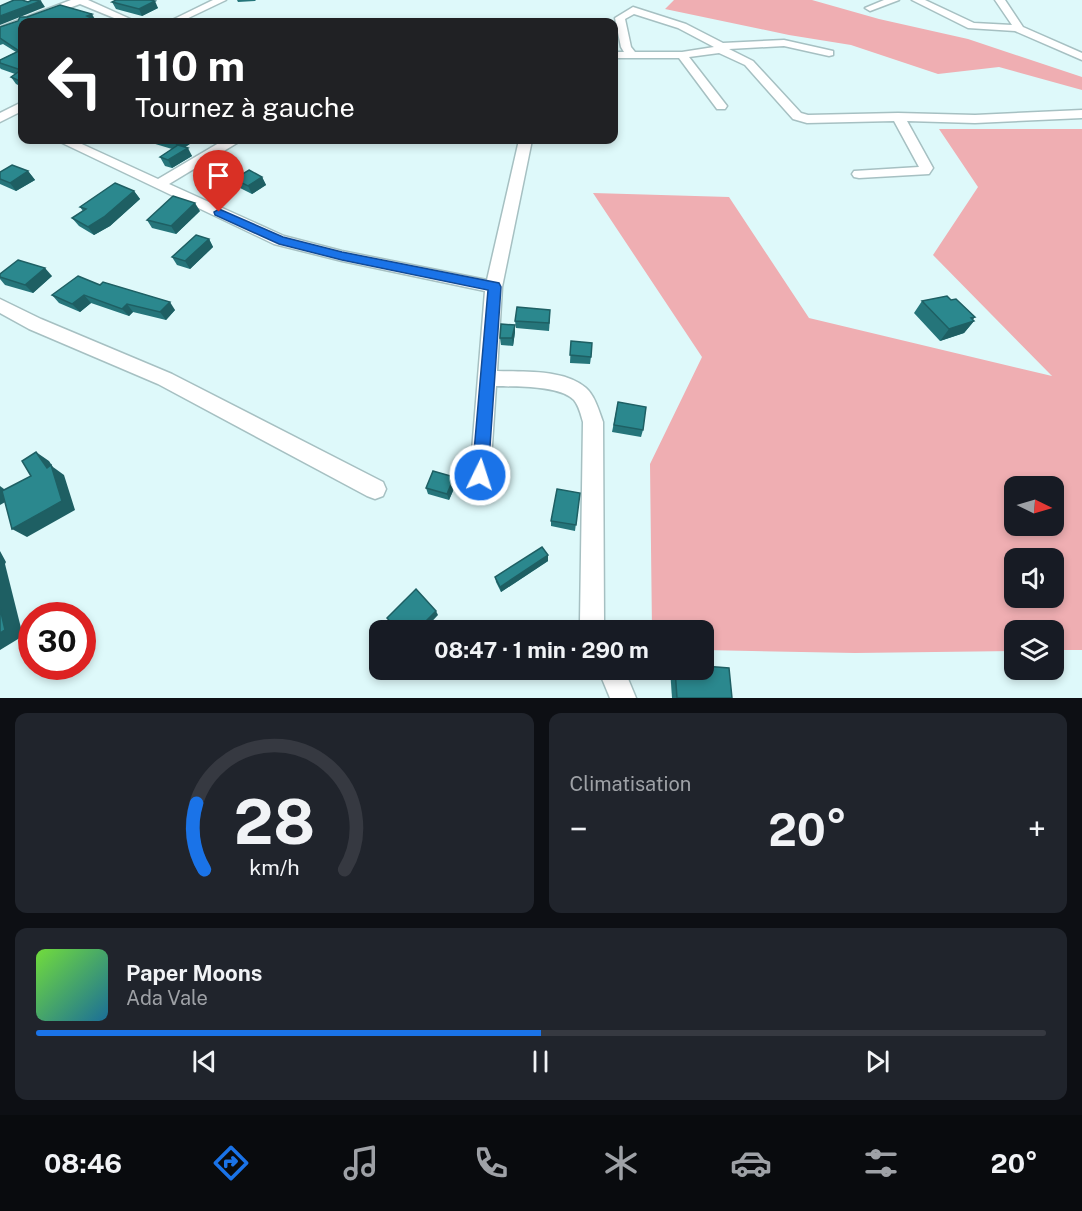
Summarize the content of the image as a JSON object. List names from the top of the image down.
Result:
{
  "north": "right",
  "page": {
    "turn": ["110 m", "Tournez à gauche"],
    "limit": "30",
    "trip": "08:47 · 1 min · 290 m",
    "tile": "Climatisation",
    "heat": ["−", "20°", "+"],
    "song": ["Paper Moons", "Ada Vale"],
    "tabs": ["08:46", "20°"],
    "gauge": ["28", "km/h"]
  }
}
